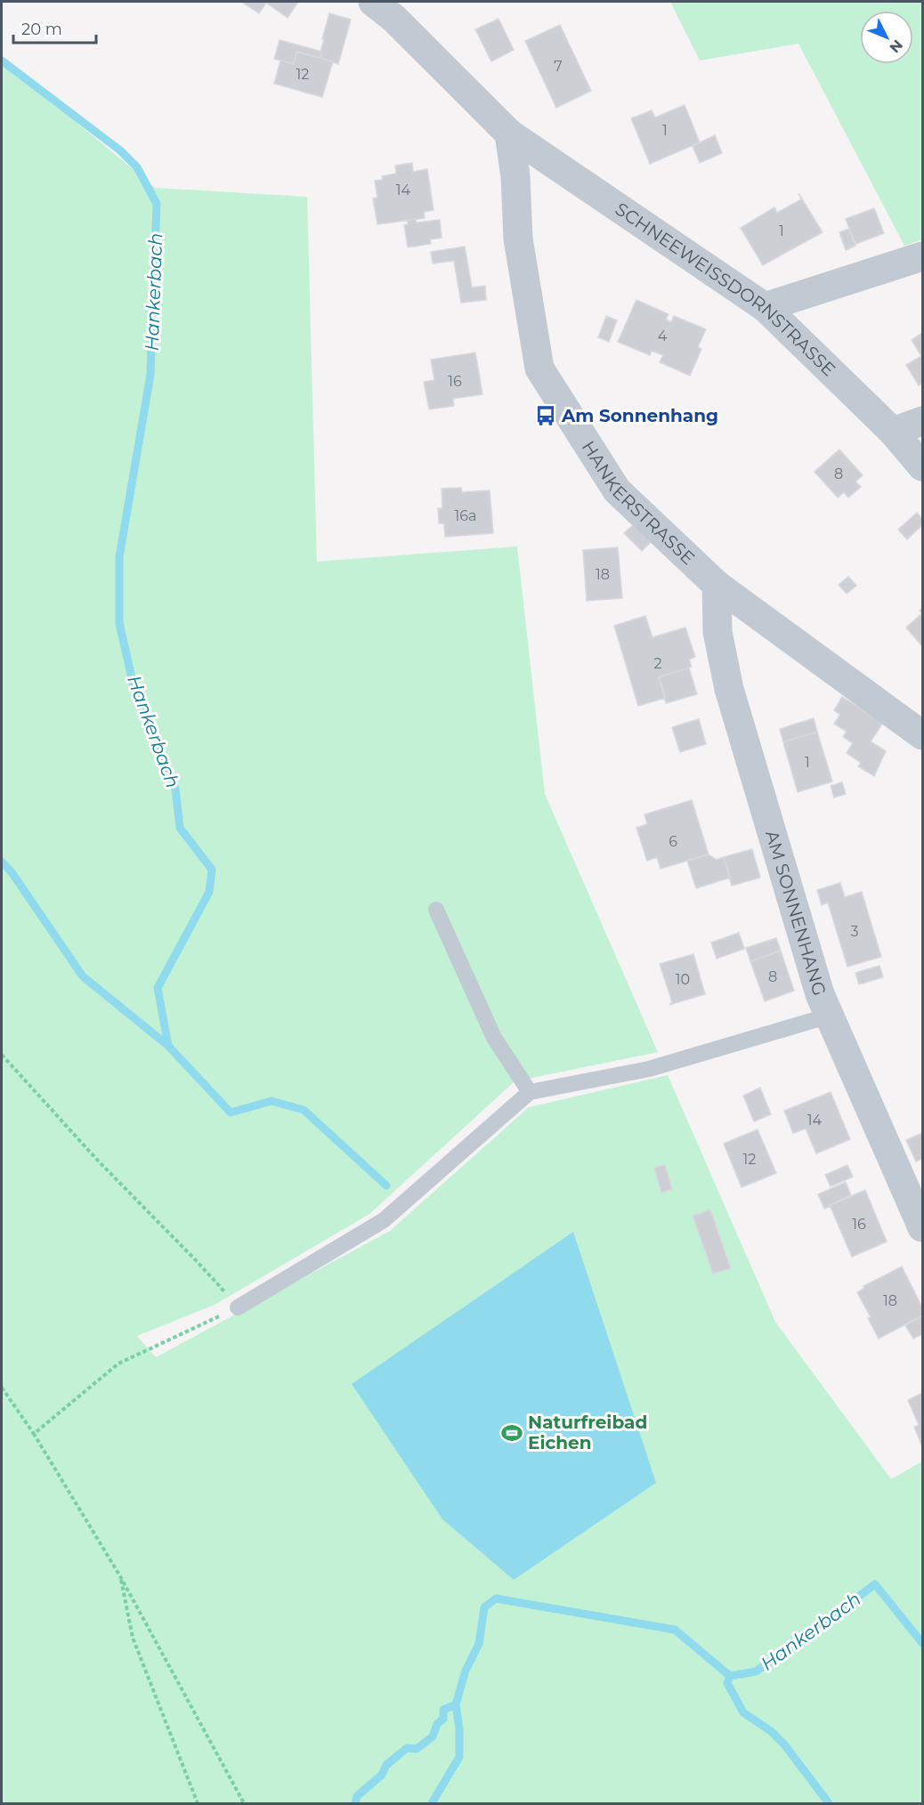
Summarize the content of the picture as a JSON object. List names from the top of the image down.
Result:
{
  "streets": {
    "street": ["SCHNEEWEISSDORNSTRASSE", "HANKERSTRASSE", "AM SONNENHANG"]
  },
  "crossings": [
    ["SCHNEEWEISSDORNSTRASSE", "HANKERSTRASSE"],
    ["HANKERSTRASSE", "AM SONNENHANG"]
  ],
  "water": ["Hankerbach"],
  "places": {
    "bus stop": ["Am Sonnenhang"],
    "sports": ["Naturfreibad Eichen"]
  },
  "house_numbers": [
    "7",
    "12",
    "1",
    "14",
    "1",
    "4",
    "16",
    "8",
    "16a",
    "18",
    "2",
    "1",
    "6",
    "3",
    "8",
    "10",
    "14",
    "12",
    "16",
    "18"
  ],
  "scale_bar": "20 m",
  "north": "bottom right"
}
